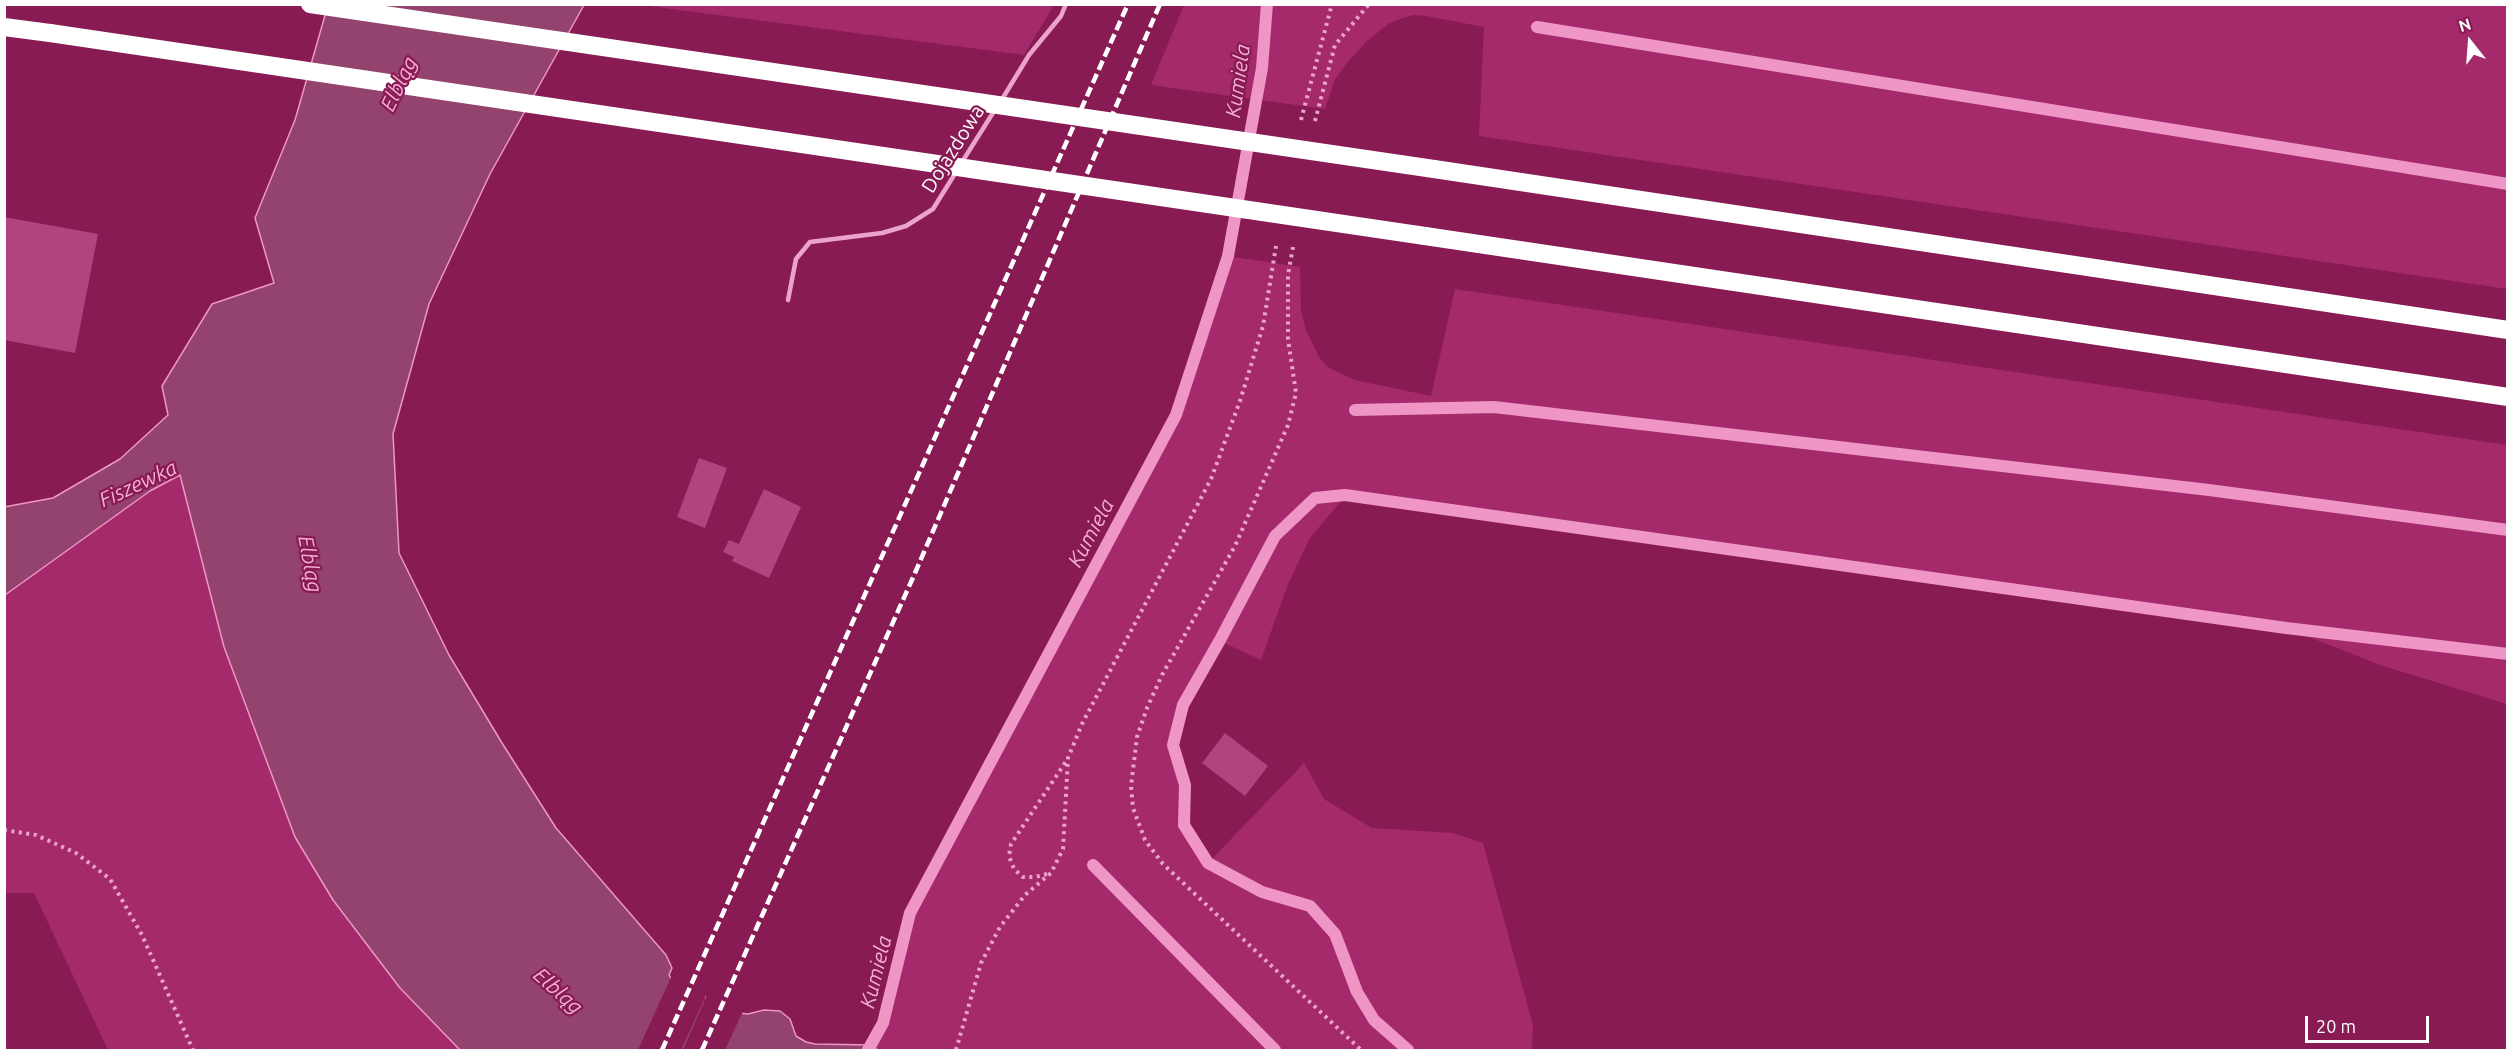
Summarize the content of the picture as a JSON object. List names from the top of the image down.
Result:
{
  "streets": {
    "lane": ["Dojazdowa"]
  },
  "water": ["Kumiela", "Elbląg", "Fiszewka"],
  "scale_bar": "20 m",
  "north": "top"
}
